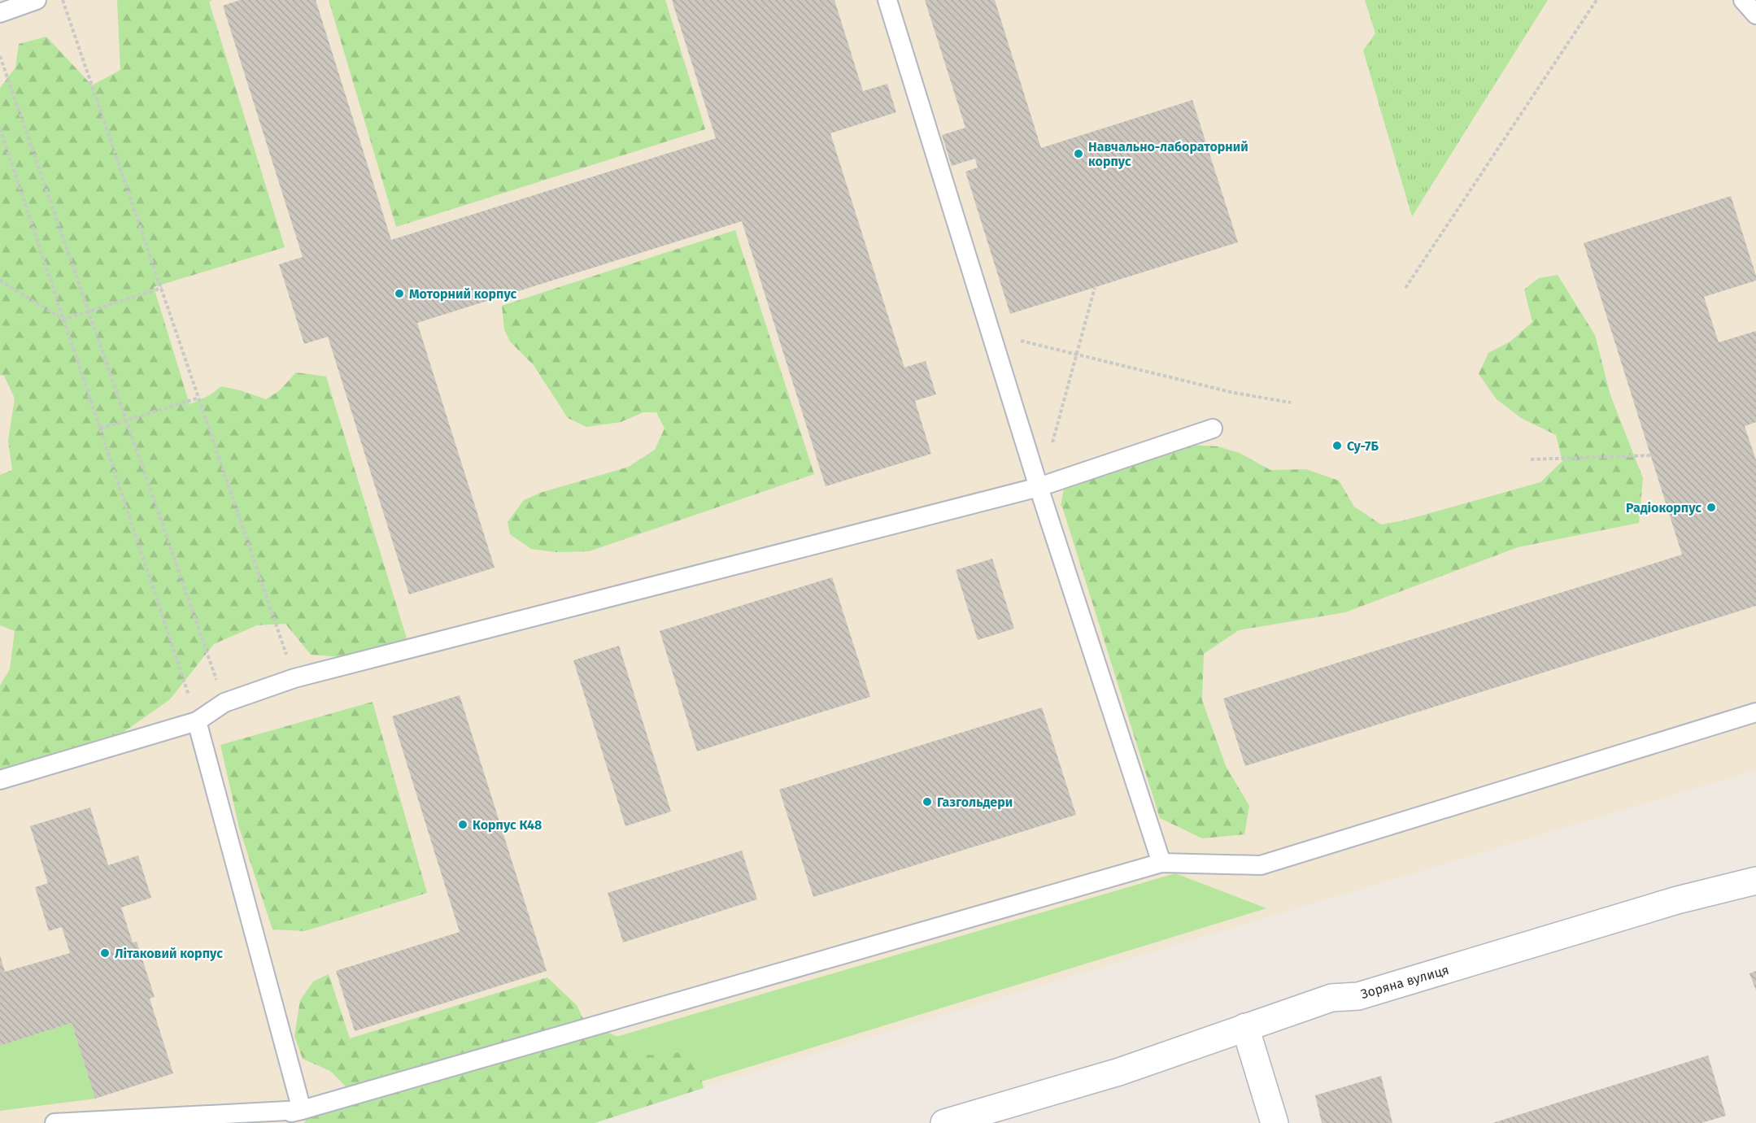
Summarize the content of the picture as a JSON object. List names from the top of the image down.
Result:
{
  "streets": {
    "street": ["Зоряна вулиця"]
  },
  "places": [
    "Навчально-лабораторний корпус",
    "Моторний корпус",
    "Су-7Б",
    "Радіокорпус",
    "Газгольдери",
    "Корпус К48",
    "Літаковий корпус"
  ]
}
